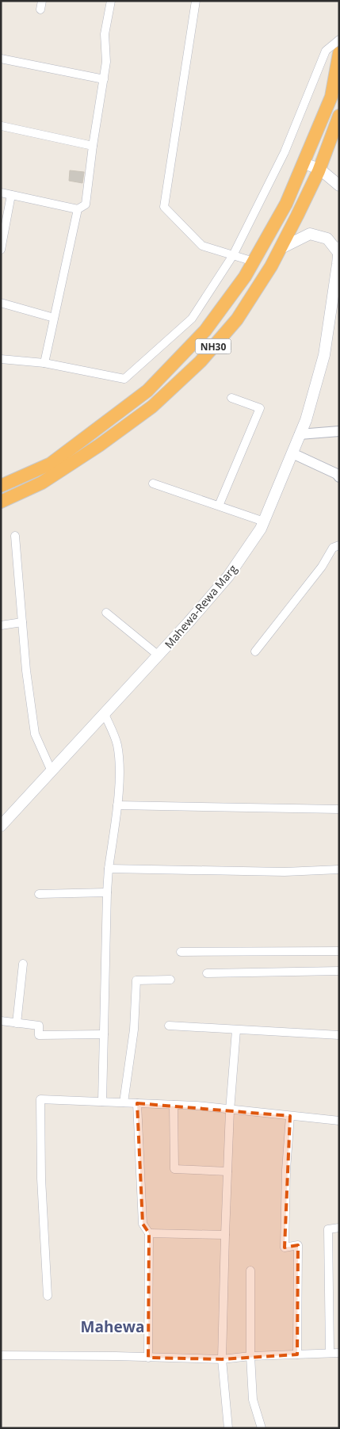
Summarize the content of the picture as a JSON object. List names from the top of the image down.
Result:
{
  "streets": {
    "highway": ["NH30"],
    "main road": ["Mahewa-Rewa Marg"]
  },
  "districts": ["Mahewa"]
}
